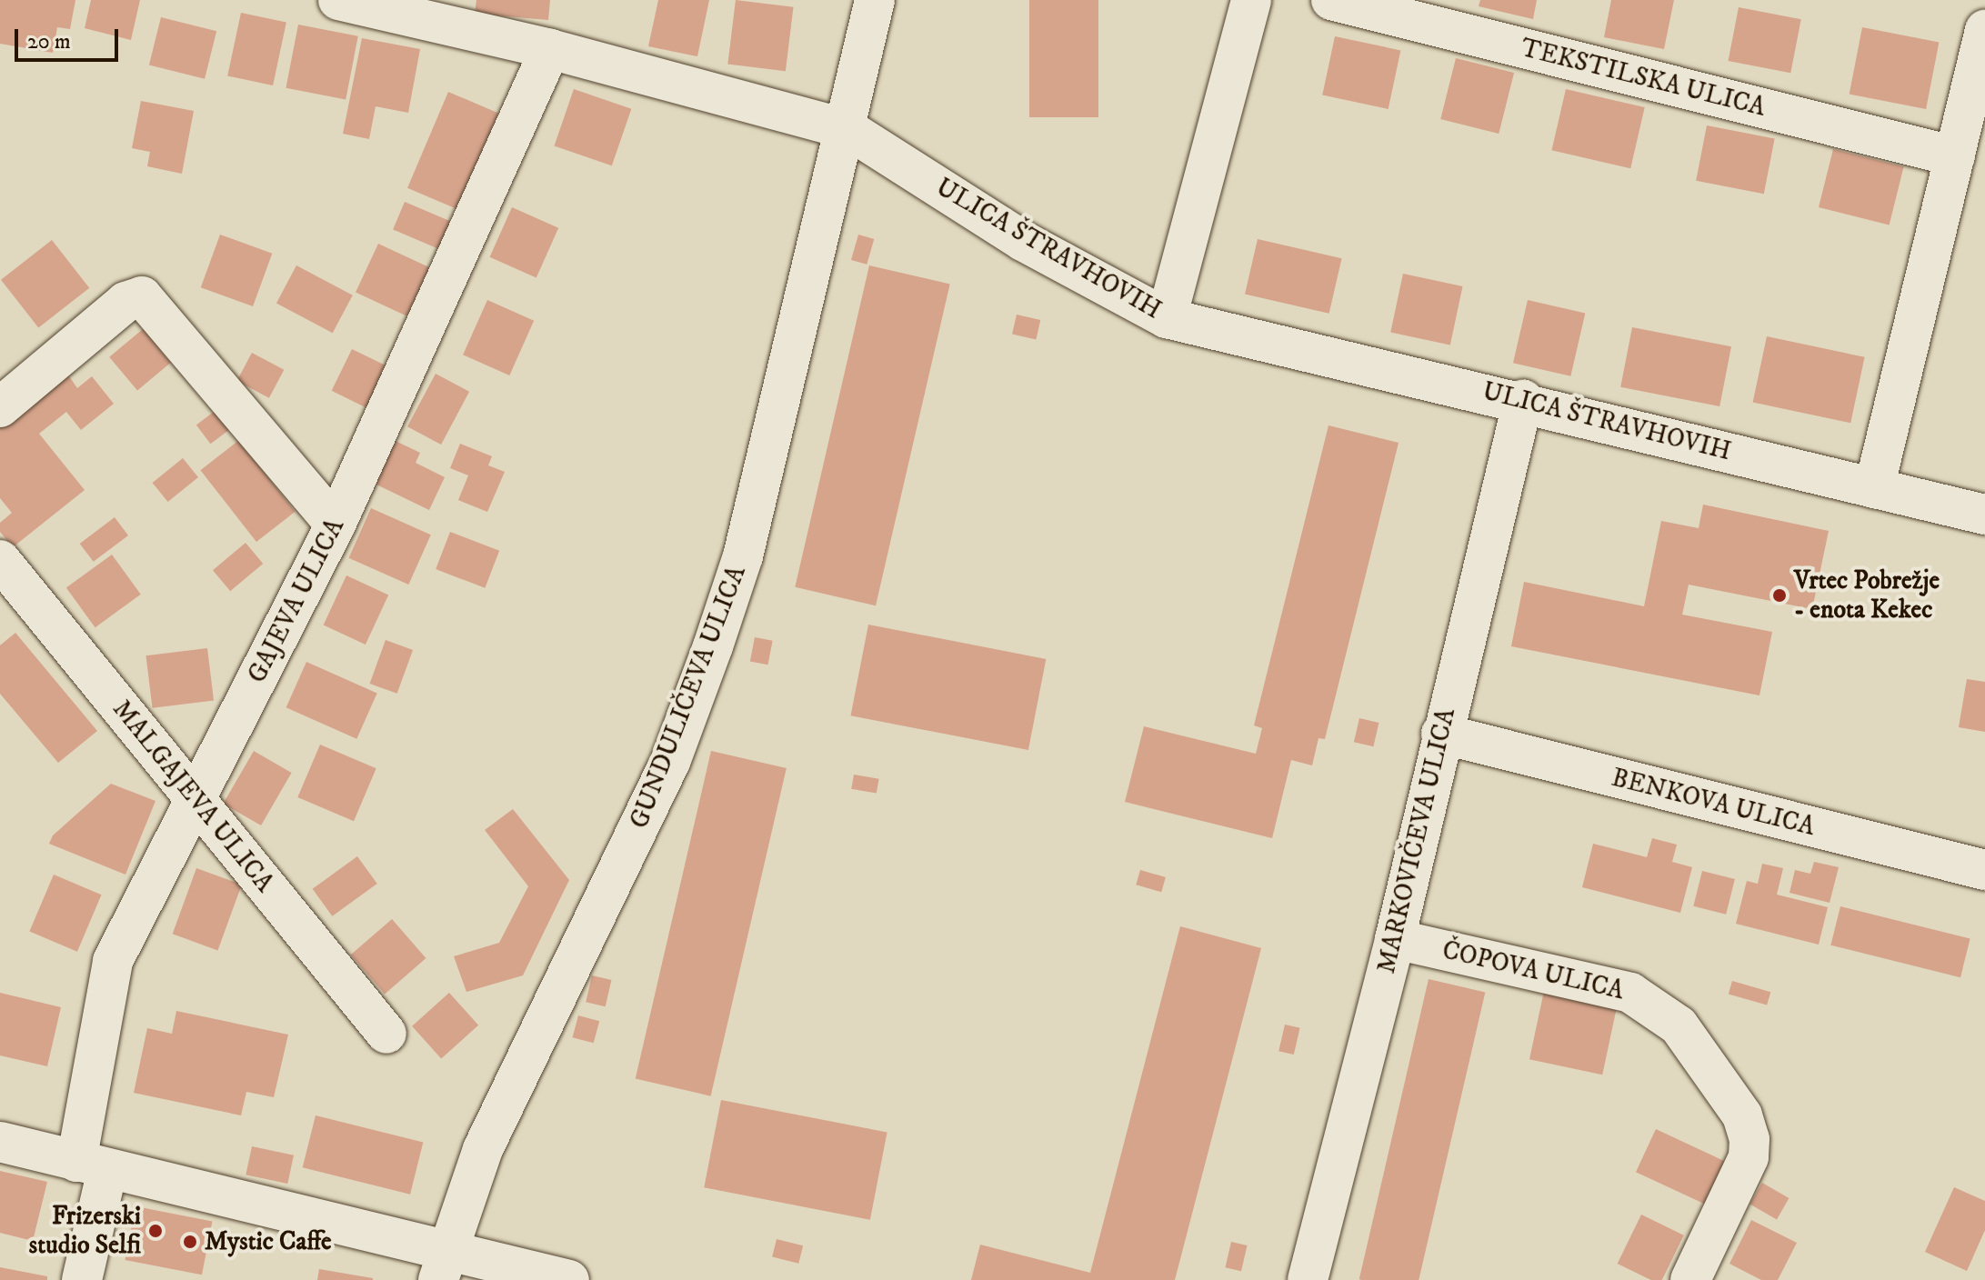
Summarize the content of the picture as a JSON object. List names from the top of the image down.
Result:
{
  "streets": {
    "street": [
      "TEKSTILSKA ULICA",
      "ULICA ŠTRAVHOVIH",
      "GAJEVA ULICA",
      "GUNDULIČEVA ULICA",
      "MALGAJEVA ULICA",
      "BENKOVA ULICA",
      "MARKOVIČEVA ULICA",
      "ČOPOVA ULICA"
    ]
  },
  "crossings": [
    ["ULICA ŠTRAVHOVIH", "GAJEVA ULICA"],
    ["ULICA ŠTRAVHOVIH", "GUNDULIČEVA ULICA"],
    ["ULICA ŠTRAVHOVIH", "MARKOVIČEVA ULICA"],
    ["GAJEVA ULICA", "MALGAJEVA ULICA"],
    ["BENKOVA ULICA", "MARKOVIČEVA ULICA"],
    ["MARKOVIČEVA ULICA", "ČOPOVA ULICA"]
  ],
  "places": ["Vrtec Pobrežje - enota Kekec", "Frizerski studio Selfi", "Mystic Caffe"],
  "scale_bar": "20 m"
}
